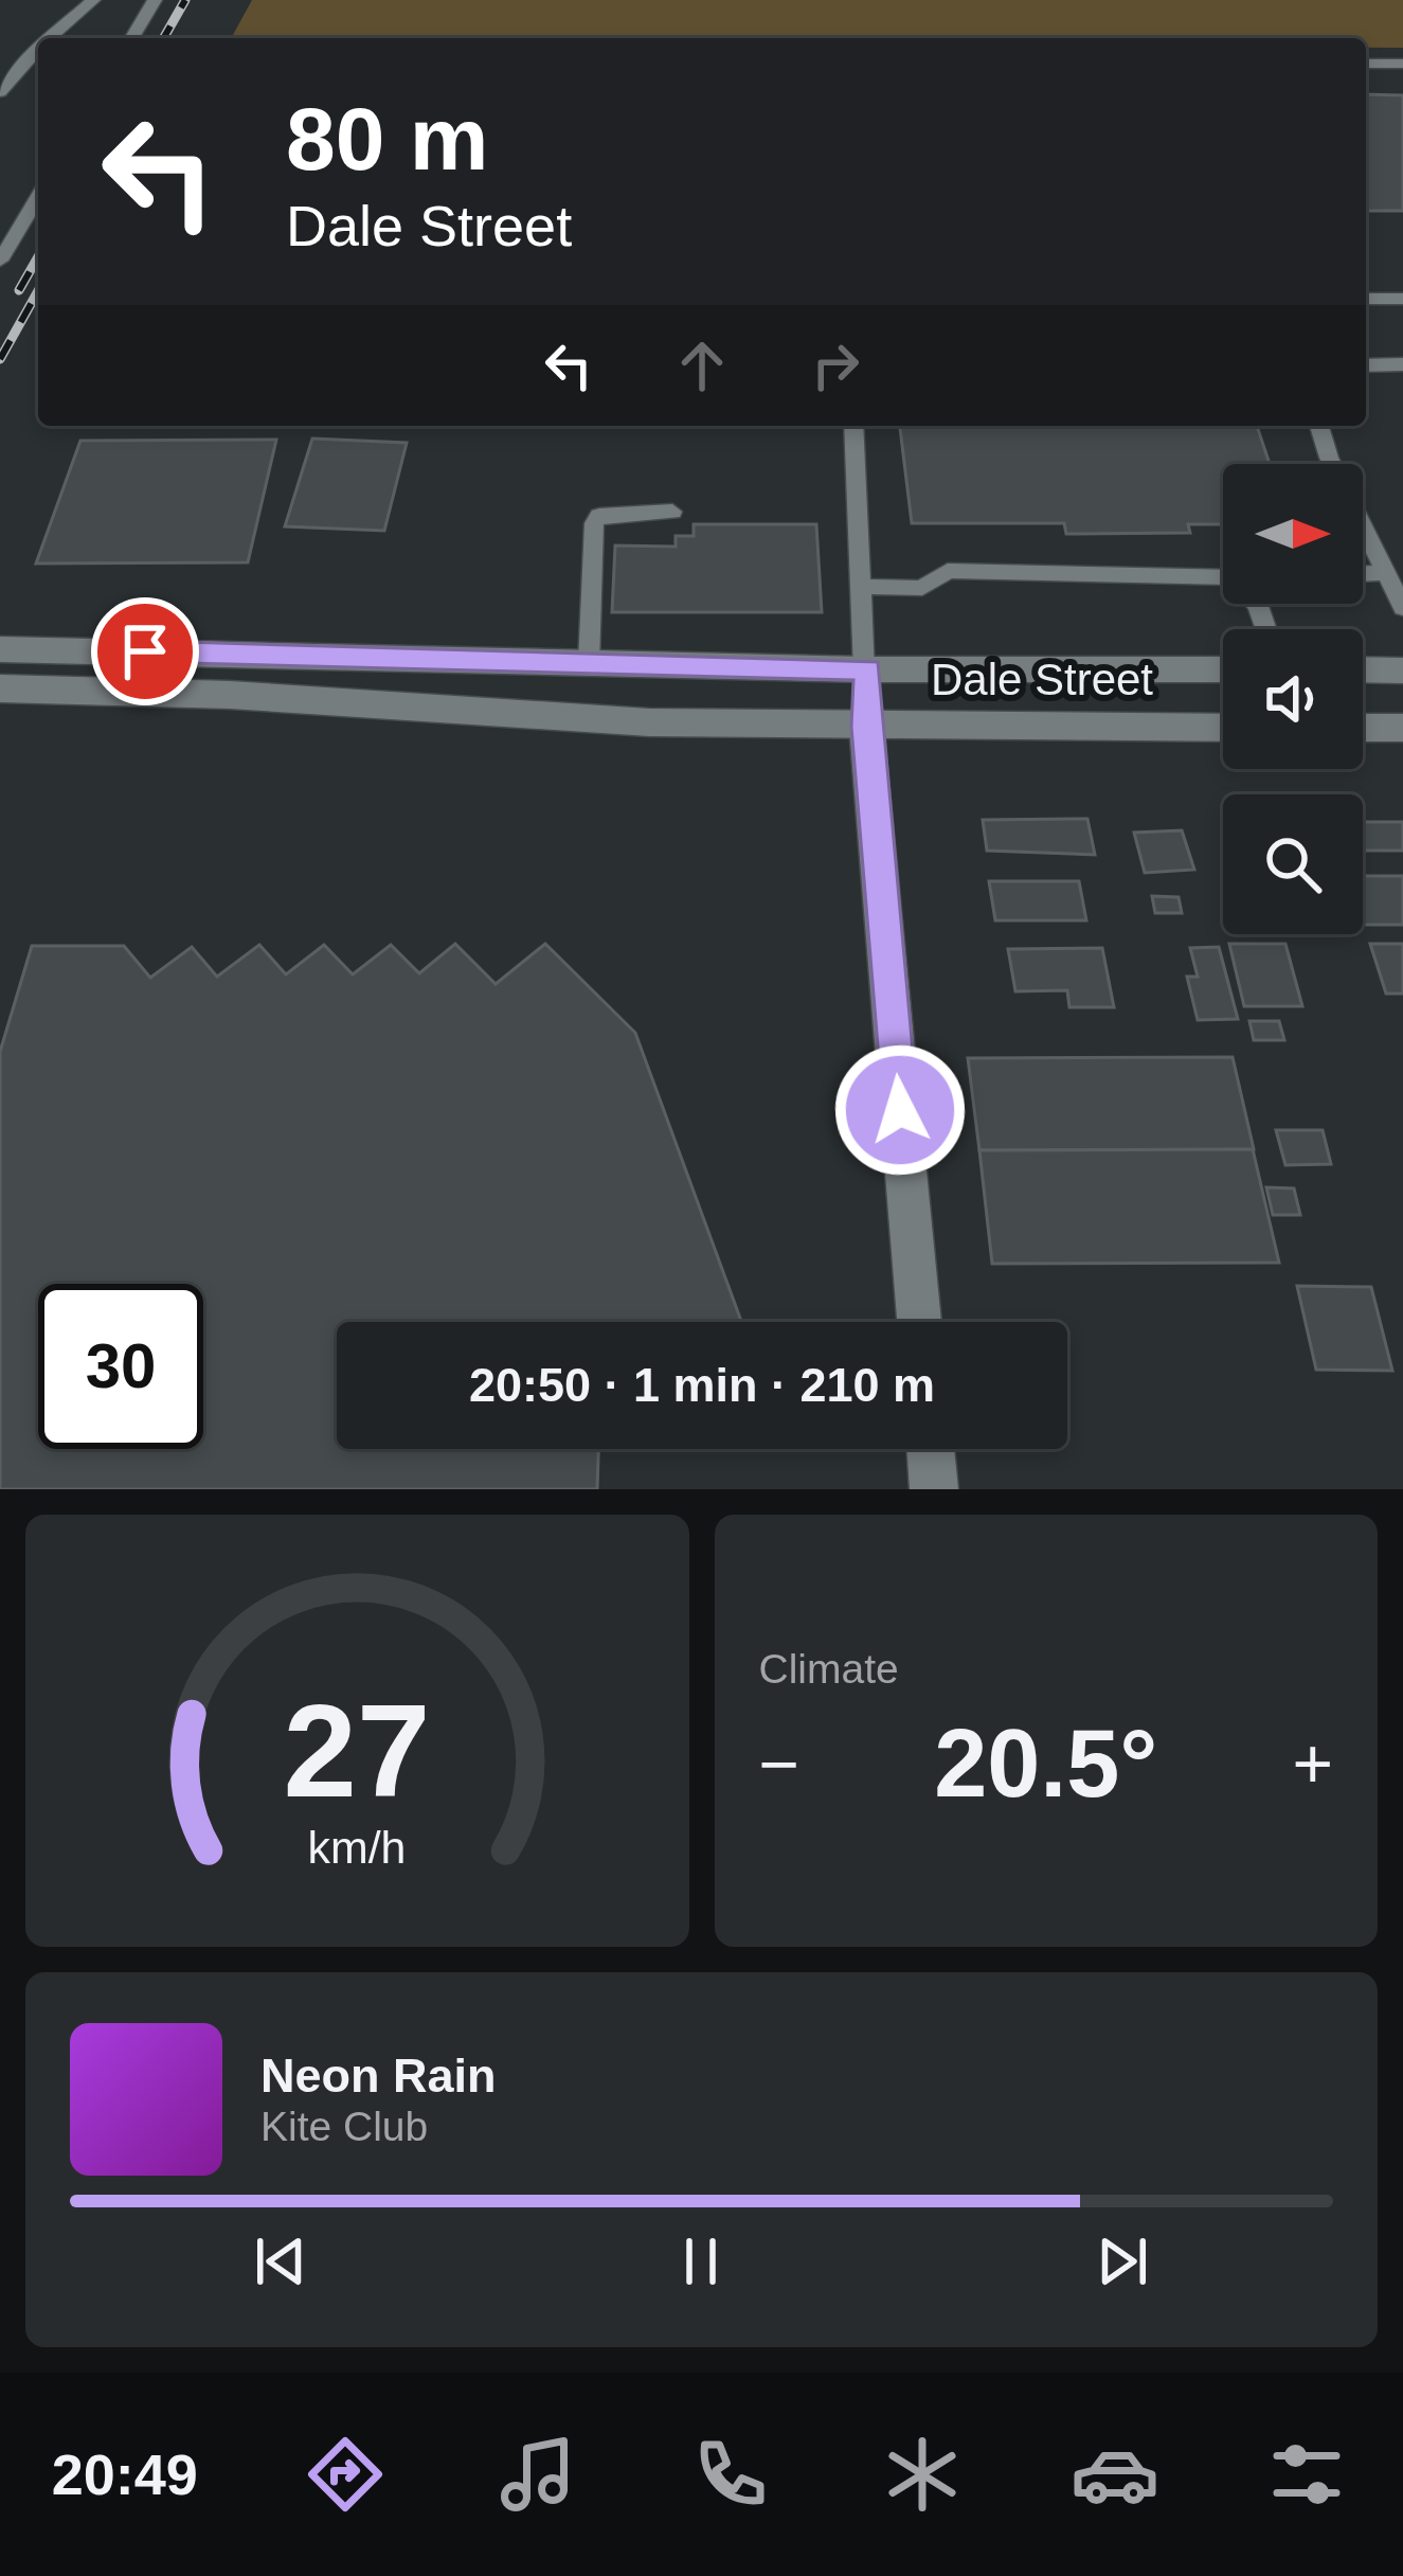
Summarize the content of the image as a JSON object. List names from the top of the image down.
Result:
{
  "streets": {
    "main road": ["Dale Street"]
  },
  "north": "right",
  "page": {
    "turn": ["80 m", "Dale Street"],
    "limit": "30",
    "trip": "20:50 · 1 min · 210 m",
    "tile": "Climate",
    "heat": ["−", "20.5°", "+"],
    "song": ["Neon Rain", "Kite Club"],
    "tabs": "20:49",
    "gauge": ["27", "km/h"]
  }
}
